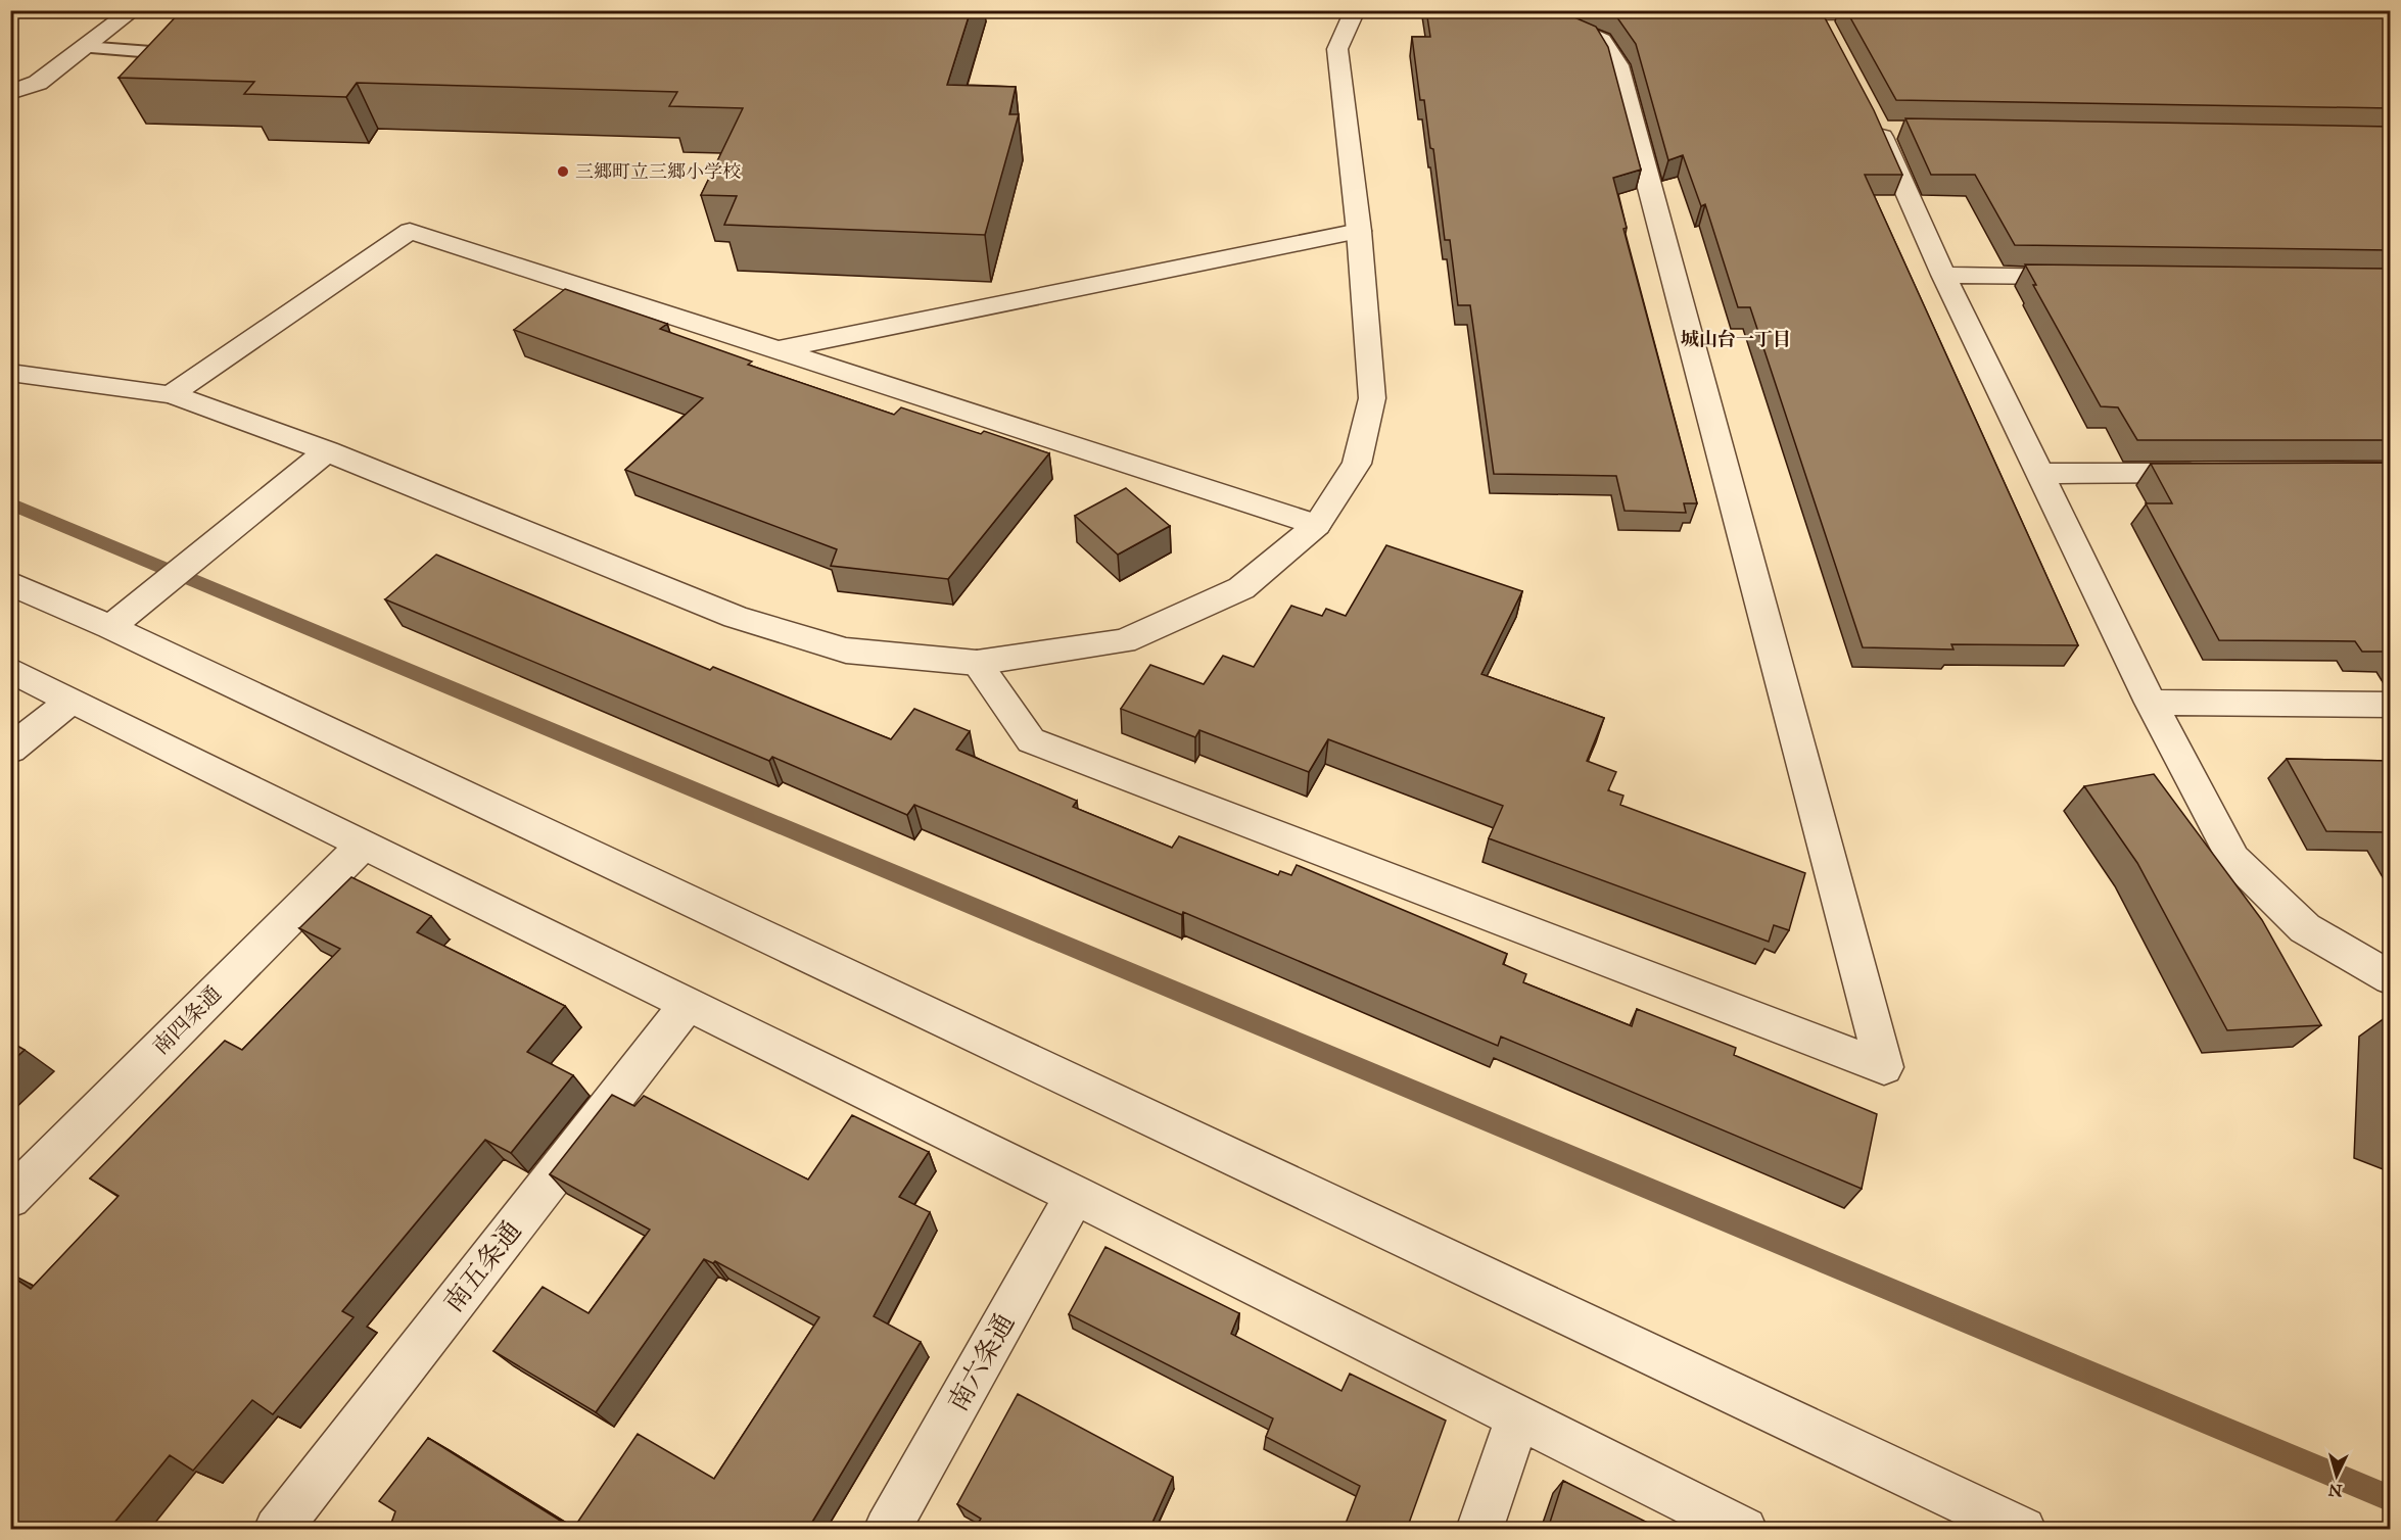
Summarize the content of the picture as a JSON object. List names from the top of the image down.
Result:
{
  "streets": {
    "street": ["南四条通", "南五条通", "南六条通"]
  },
  "districts": ["城山台一丁目"],
  "places": ["三郷町立三郷小学校"],
  "north": "bottom"
}
